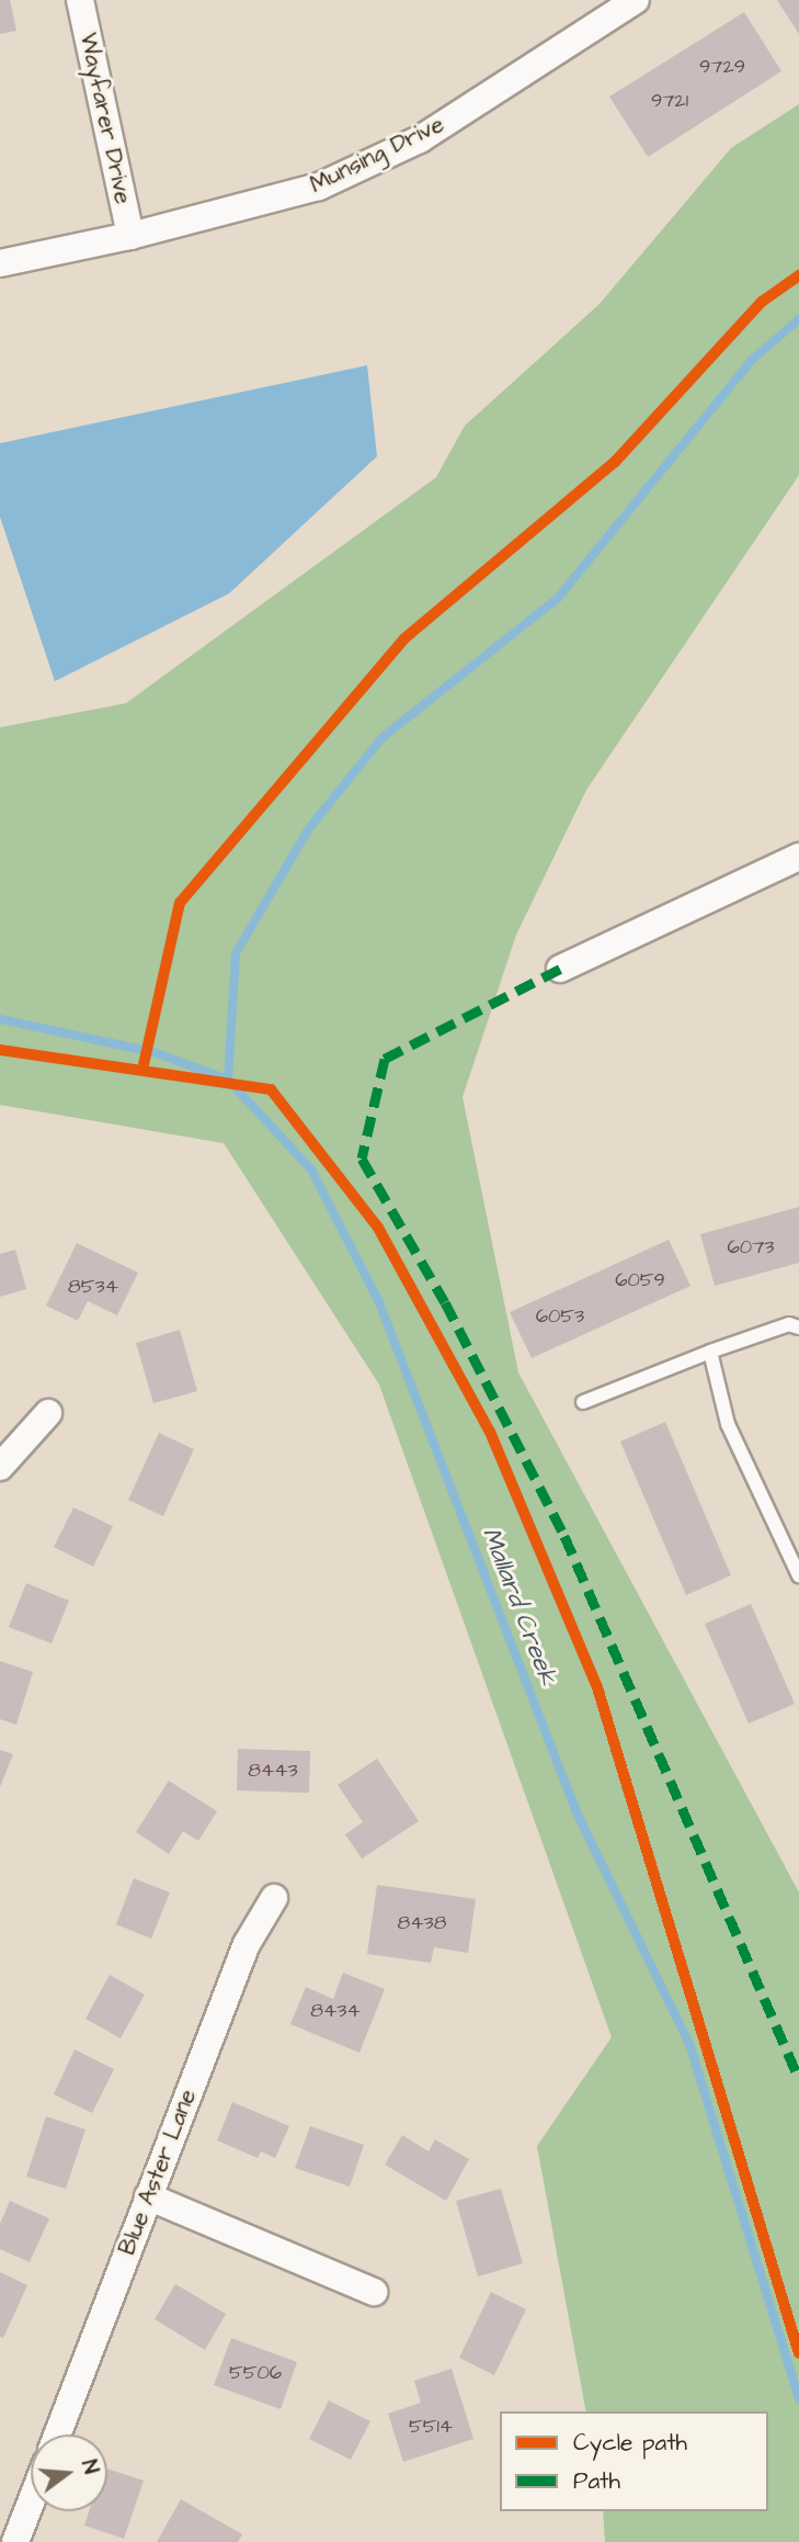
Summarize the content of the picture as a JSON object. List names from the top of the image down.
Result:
{
  "streets": {
    "street": ["Wayfarer Drive", "Munsing Drive", "Blue Aster Lane"]
  },
  "crossings": [
    ["Wayfarer Drive", "Munsing Drive"]
  ],
  "water": ["Mallard Creek"],
  "house_numbers": [
    "9729",
    "9721",
    "6073",
    "6059",
    "8534",
    "6053",
    "8443",
    "8438",
    "8434",
    "5506",
    "5514"
  ],
  "legend": ["Cycle path", "Path"],
  "north": "right"
}
